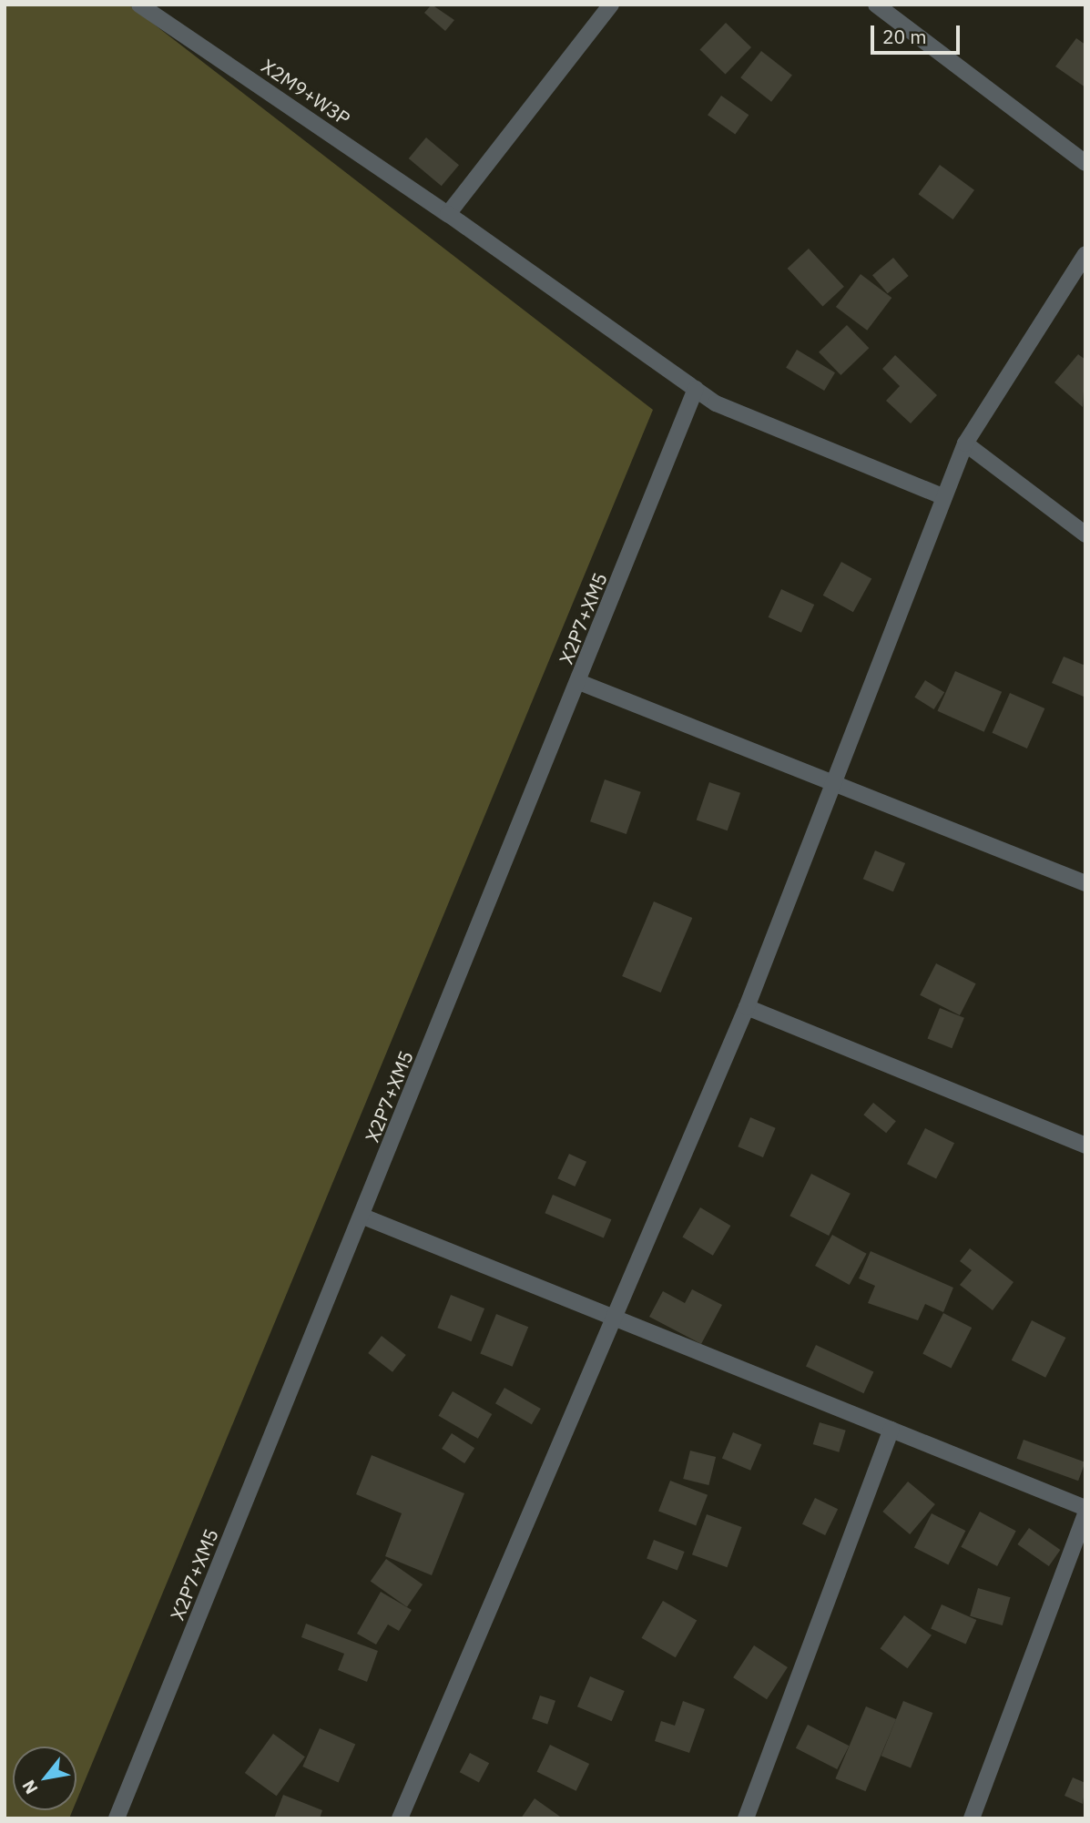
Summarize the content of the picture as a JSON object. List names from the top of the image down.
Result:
{
  "streets": {
    "street": ["X2M9+W3P", "X2P7+XM5"]
  },
  "crossings": [
    ["X2M9+W3P", "X2P7+XM5"]
  ],
  "scale_bar": "20 m",
  "north": "bottom left"
}
